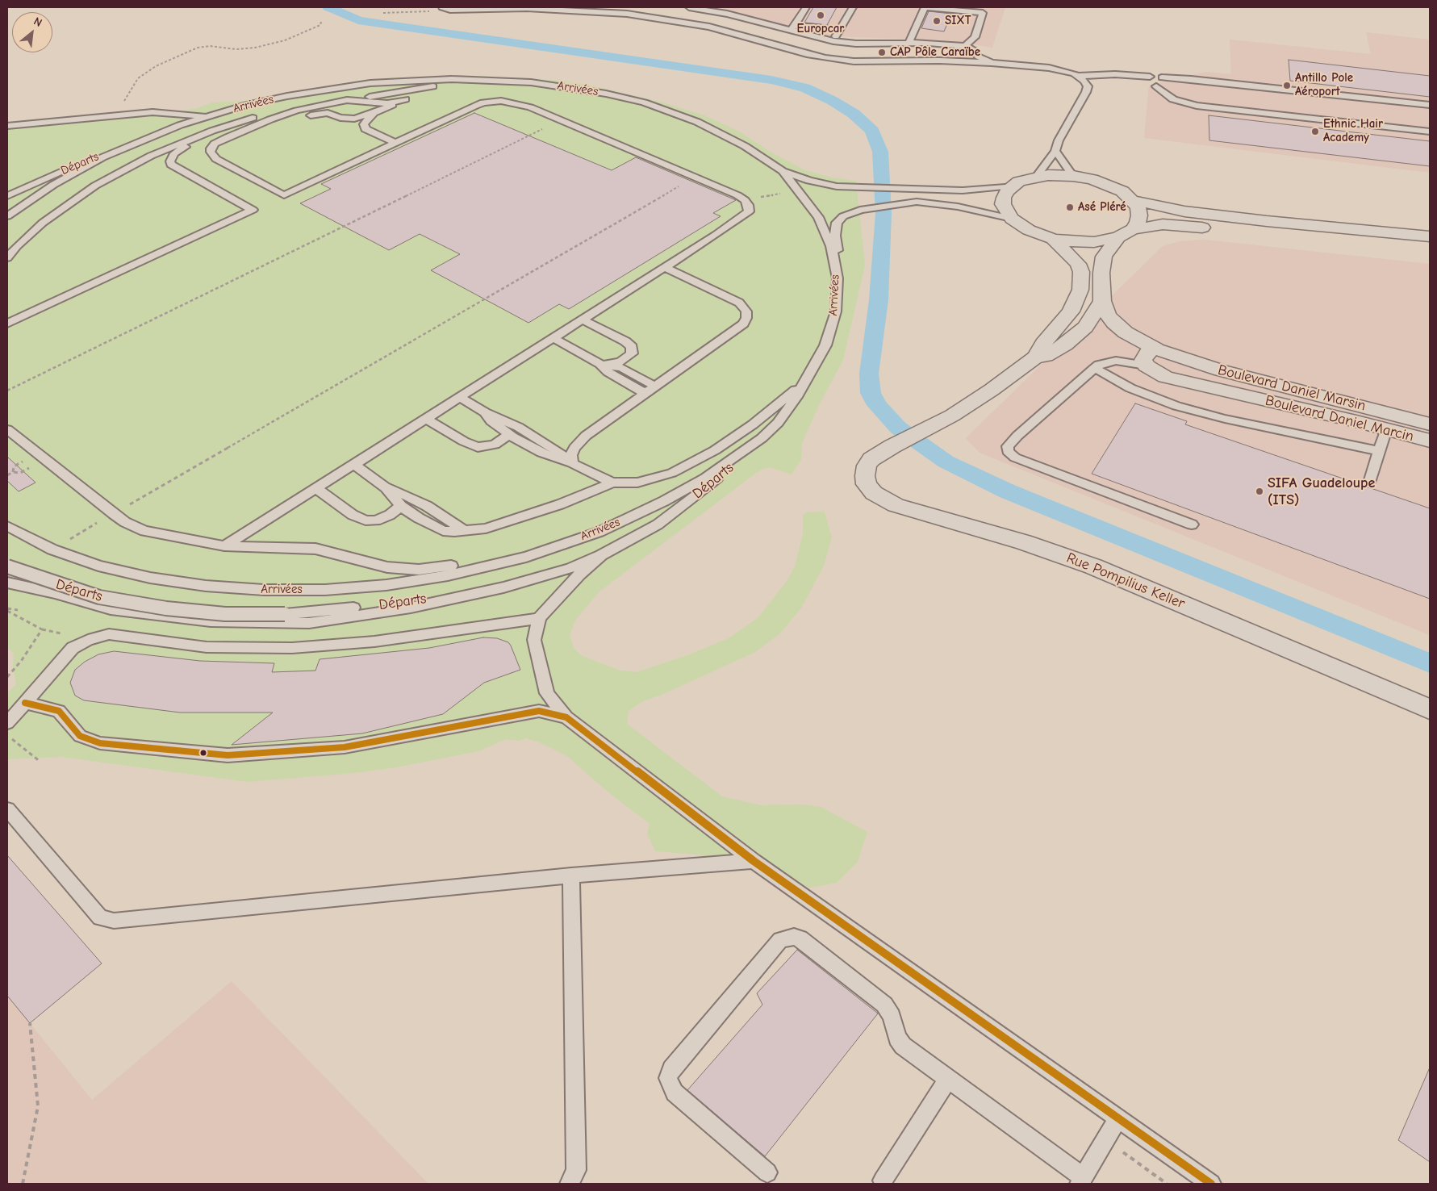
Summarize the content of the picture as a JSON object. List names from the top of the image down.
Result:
{
  "streets": {
    "street": ["Boulevard Daniel Marsin", "Boulevard Daniel Marcin", "Rue Pompilius Keller"],
    "lane": ["Arrivées", "Départs"]
  },
  "crossings": [
    ["Arrivées", "Départs"]
  ],
  "places": [
    "Europcar",
    "SIXT",
    "CAP Pôle Caraïbe",
    "Antillo Pole Aéroport",
    "Ethnic Hair Academy",
    "Asé Pléré",
    "SIFA Guadeloupe (ITS)"
  ],
  "north": "top right"
}
